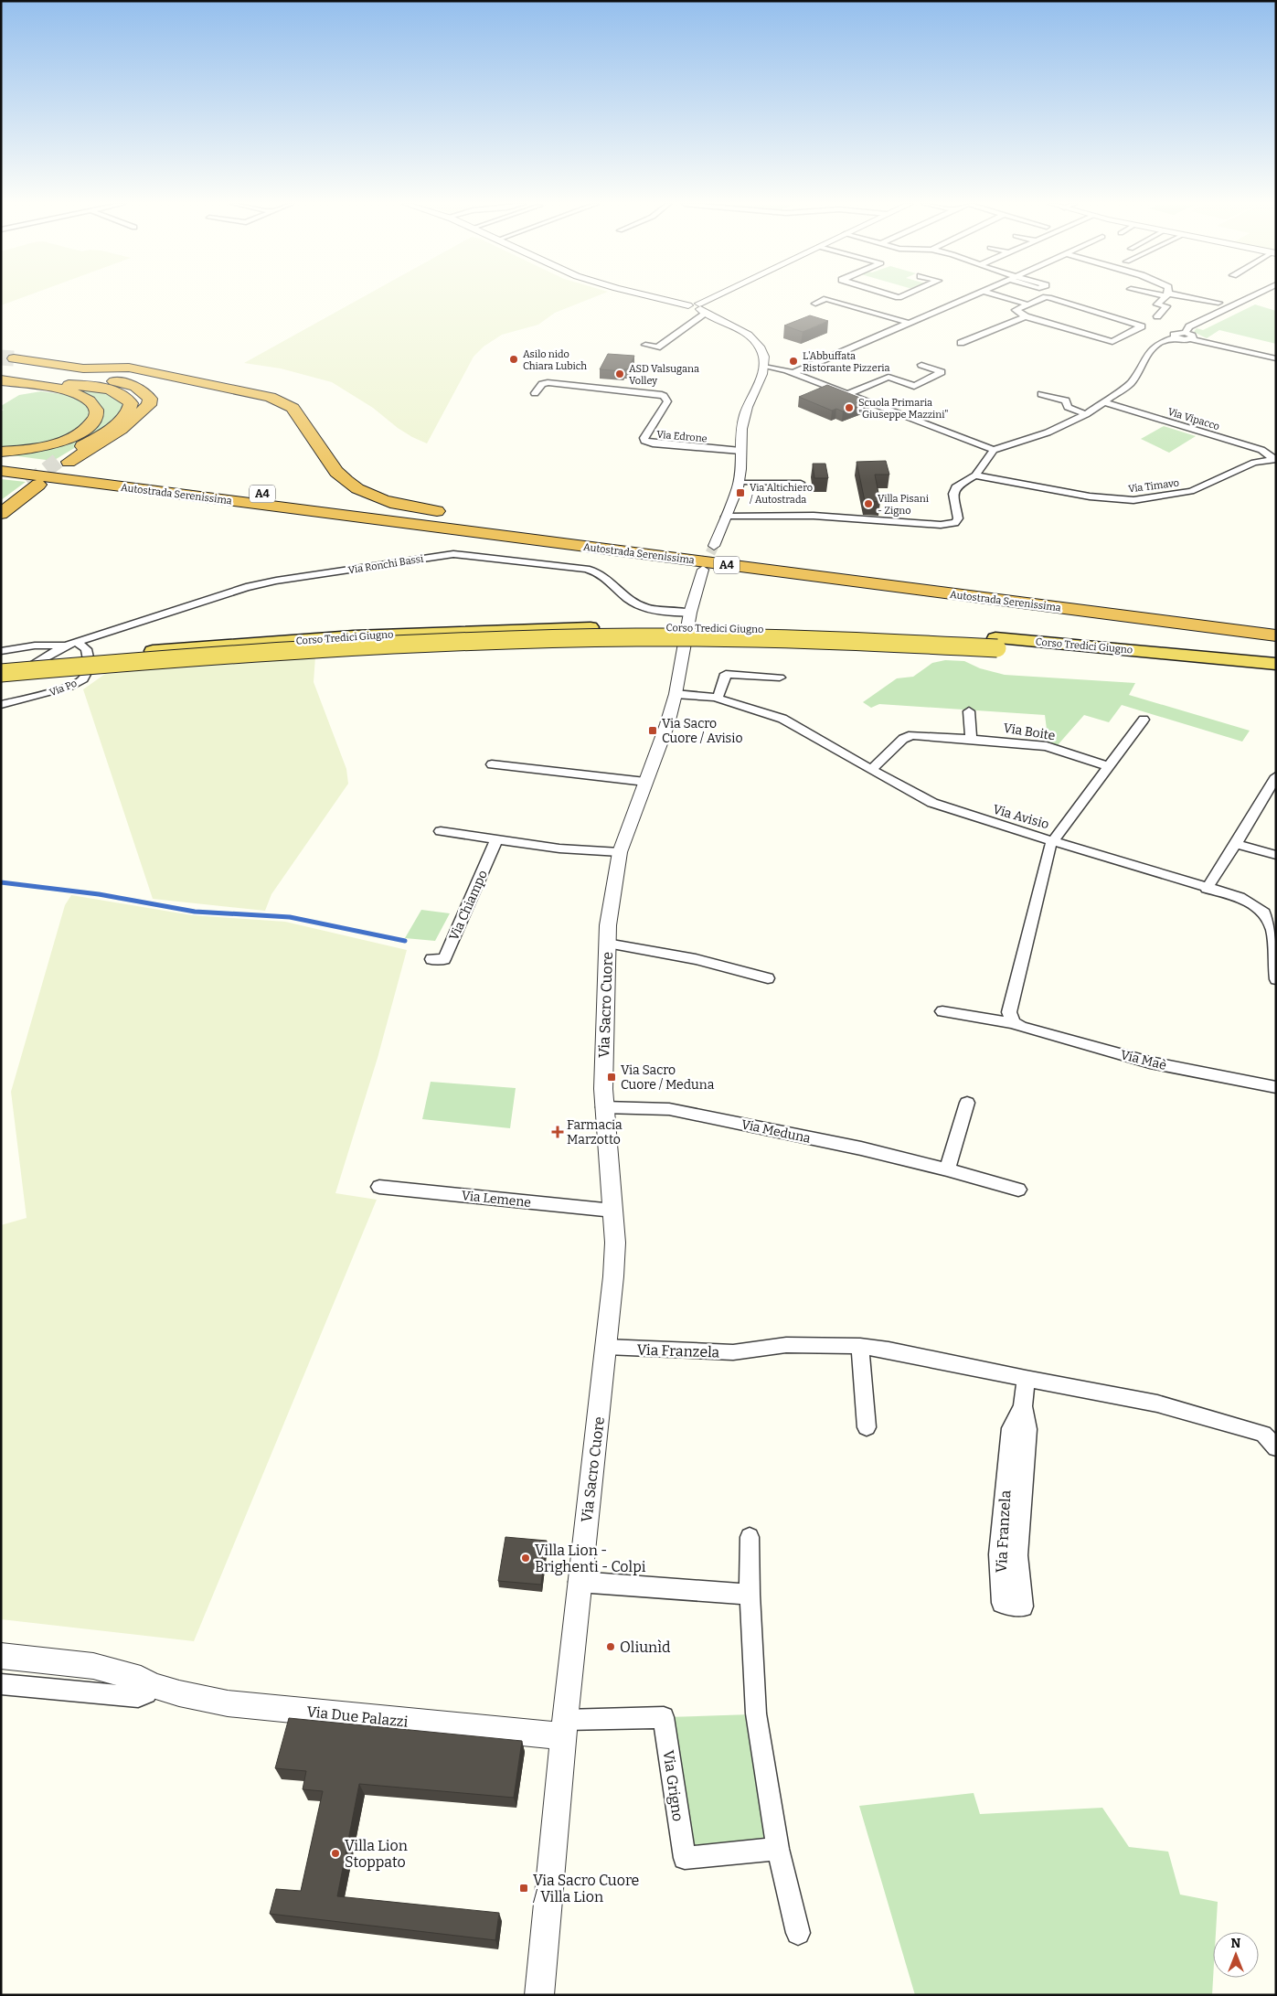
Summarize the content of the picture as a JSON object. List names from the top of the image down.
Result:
{
  "streets": {
    "highway": ["Autostrada Serenissima", "A4", "Corso Tredici Giugno"],
    "street": [
      "Via Vipacco",
      "Via Edrone",
      "Via Timavo",
      "Via Ronchi Bassi",
      "Via Po",
      "Via Boite",
      "Via Avisio",
      "Via Chiampo",
      "Via Sacro Cuore",
      "Via Maè",
      "Via Meduna",
      "Via Lemene",
      "Via Franzela",
      "Via Due Palazzi",
      "Via Grigno"
    ]
  },
  "crossings": [
    ["Via Vipacco", "Via Timavo"],
    ["Via Ronchi Bassi", "Via Po"],
    ["Via Ronchi Bassi", "Via Sacro Cuore"],
    ["Via Boite", "Via Avisio"],
    ["Via Avisio", "Via Sacro Cuore"],
    ["Via Sacro Cuore", "Via Meduna"],
    ["Via Sacro Cuore", "Via Lemene"],
    ["Via Sacro Cuore", "Via Franzela"],
    ["Via Sacro Cuore", "Via Due Palazzi"],
    ["Via Sacro Cuore", "Via Grigno"],
    ["Via Due Palazzi", "Via Grigno"]
  ],
  "places": {
    "other": [
      "Asilo nido Chiara Lubich",
      "L'Abbuffata Ristorante Pizzeria",
      "ASD Valsugana Volley",
      "Scuola Primaria \"Giuseppe Mazzini\"",
      "Villa Pisani - Zigno",
      "Villa Lion - Brighenti - Colpi",
      "Oliunìd",
      "Villa Lion Stoppato"
    ],
    "transit": [
      "Via Altichiero / Autostrada",
      "Via Sacro Cuore / Avisio",
      "Via Sacro Cuore / Meduna",
      "Via Sacro Cuore / Villa Lion"
    ],
    "health": ["Farmacia Marzotto"]
  },
  "north": "top"
}
